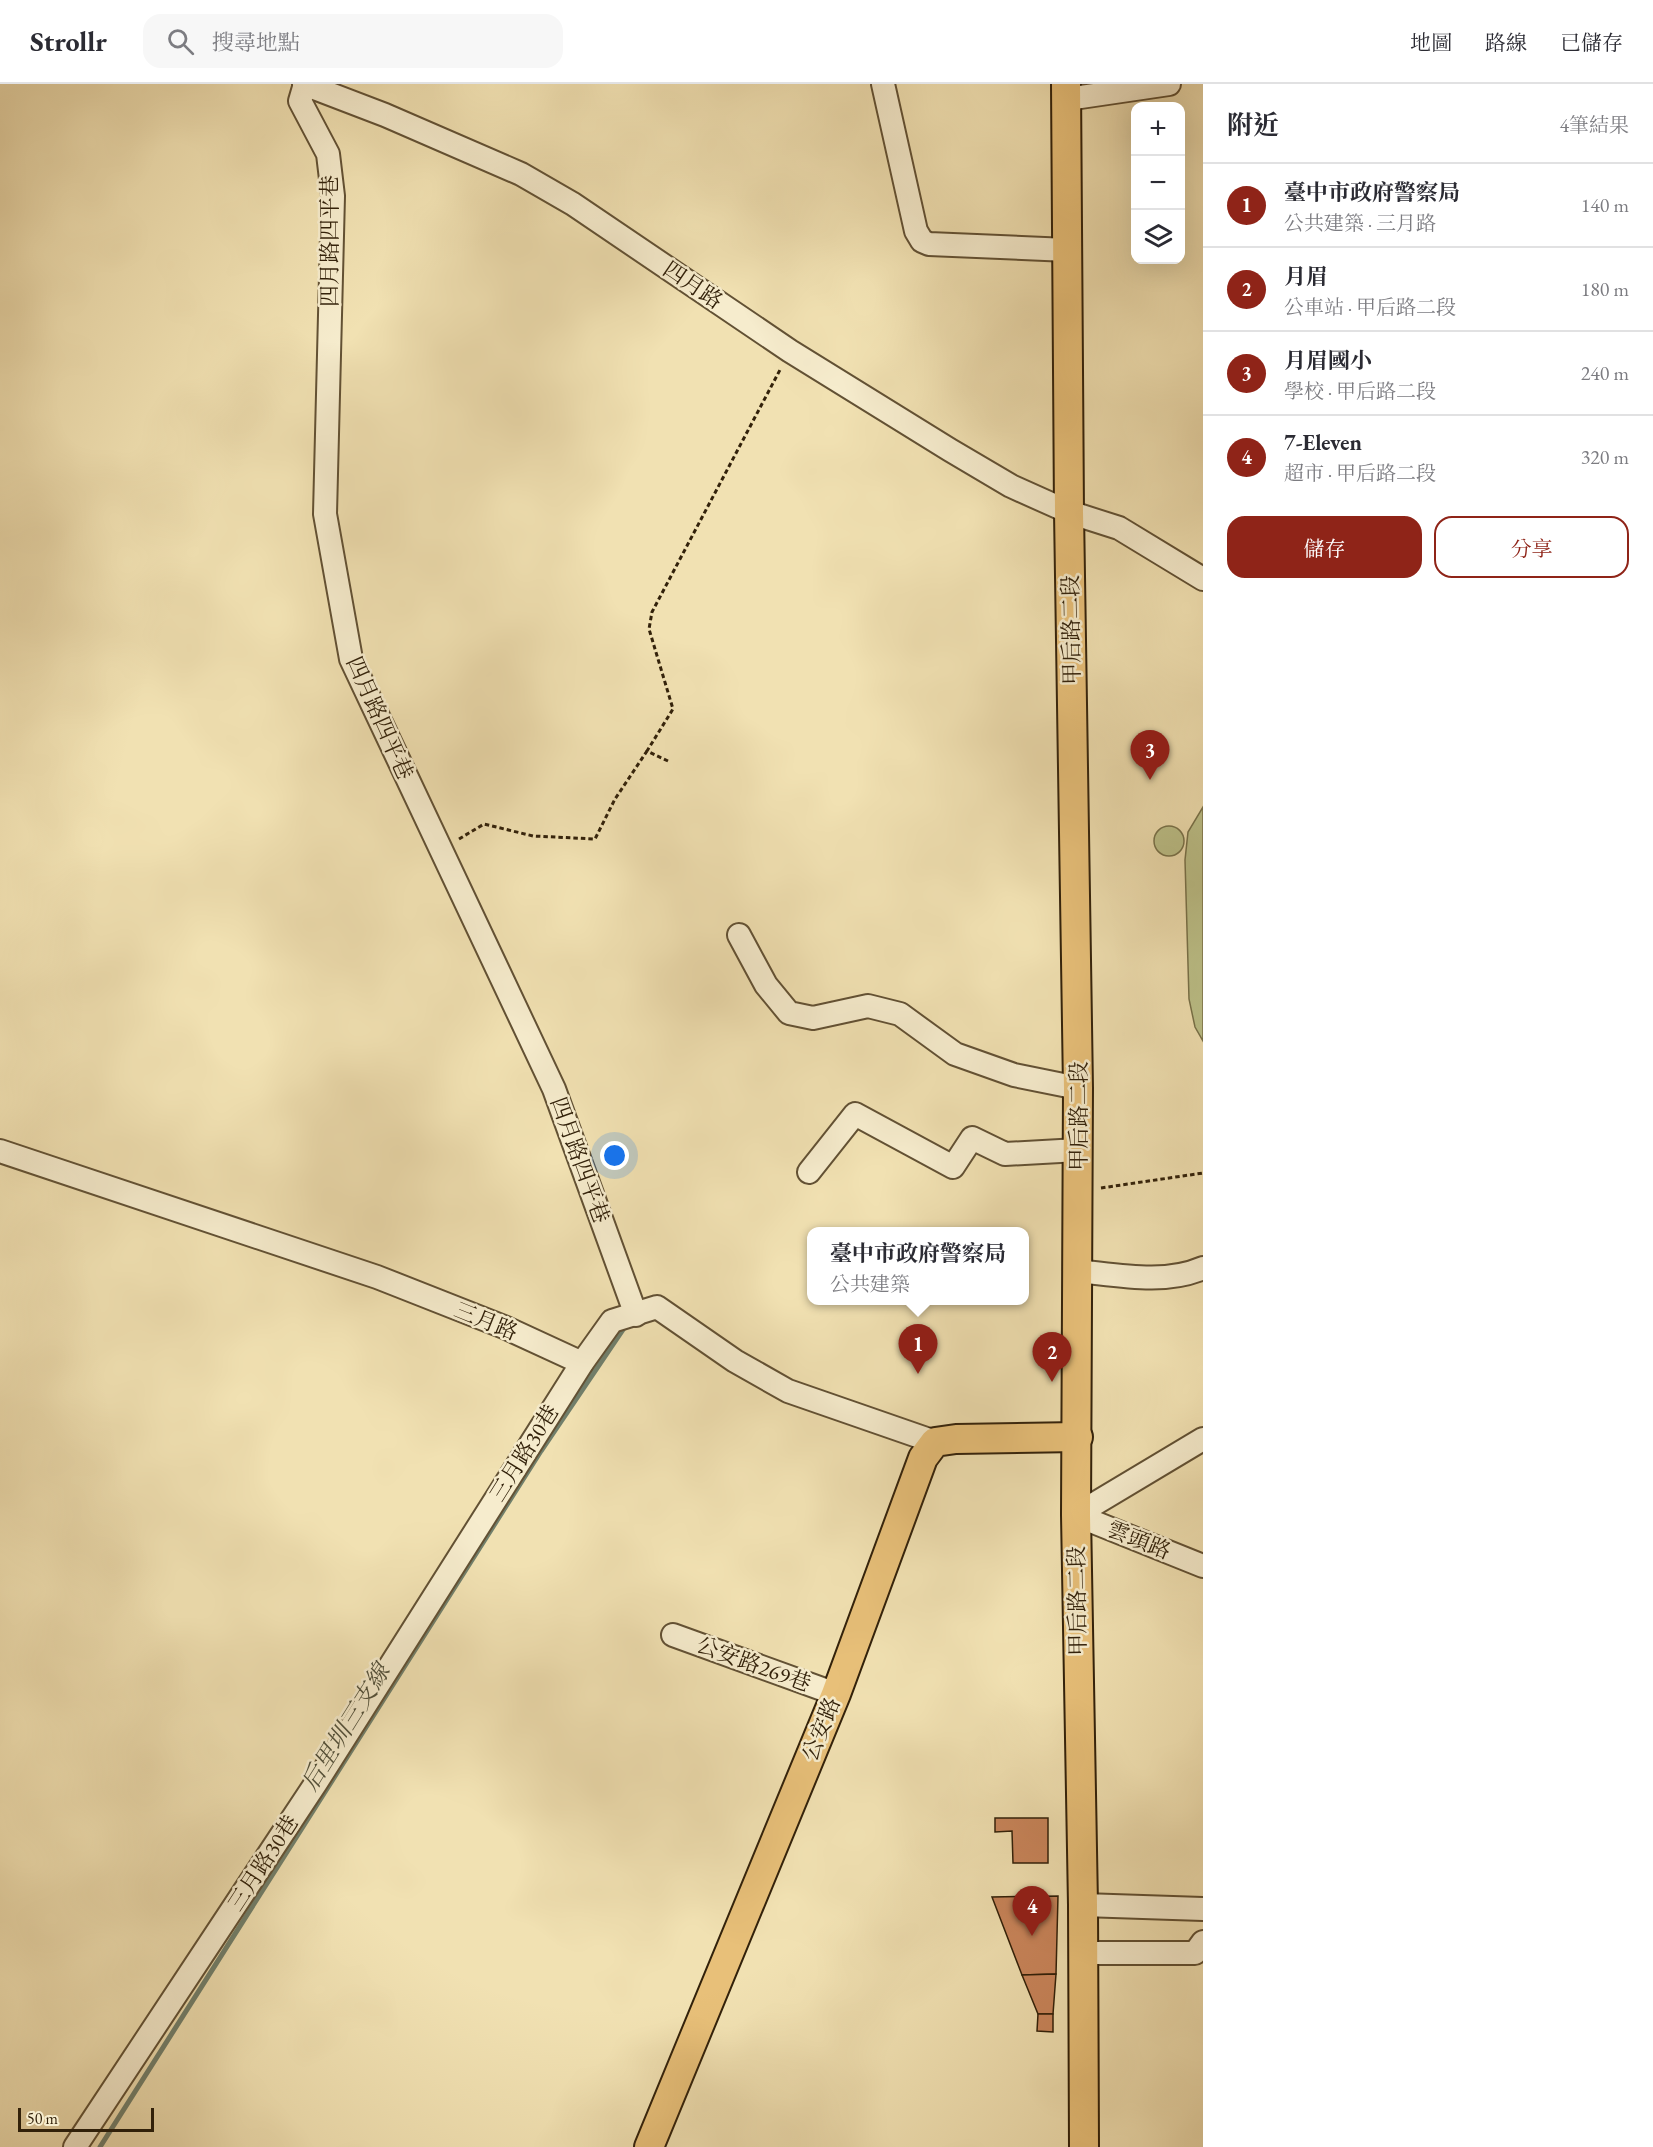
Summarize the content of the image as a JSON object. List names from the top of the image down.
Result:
{
  "streets": {
    "main road": ["甲后路二段", "公安路"],
    "street": [
      "四月路四平巷",
      "四月路",
      "三月路",
      "三月路30巷",
      "雲頭路",
      "公安路269巷"
    ]
  },
  "crossings": [
    ["四月路四平巷", "四月路"],
    ["四月路", "甲后路二段"],
    ["甲后路二段", "雲頭路"],
    ["三月路", "三月路30巷"],
    ["公安路269巷", "公安路"]
  ],
  "water": ["后里圳三支線"],
  "scale_bar": "50 m",
  "page": {
    "header": "Strollr",
    "search": "搜尋地點",
    "nav": ["地圖", "路線", "已儲存"],
    "heading": ["附近", "4筆結果"],
    "map_buttons": ["+", "−"],
    "list": [
      {
        "mark": "1",
        "name": "臺中市政府警察局",
        "note": "公共建築 · 三月路",
        "value": "140 m"
      },
      {
        "mark": "2",
        "name": "月眉",
        "note": "公車站 · 甲后路二段",
        "value": "180 m"
      },
      {
        "mark": "3",
        "name": "月眉國小",
        "note": "學校 · 甲后路二段",
        "value": "240 m"
      },
      {
        "mark": "4",
        "name": "7-Eleven",
        "note": "超市 · 甲后路二段",
        "value": "320 m"
      }
    ],
    "buttons": ["儲存", "分享"],
    "pins": [
      "3",
      "1",
      "2",
      "4"
    ],
    "popup": ["臺中市政府警察局", "公共建築"],
    "scale": "50 m"
  }
}
